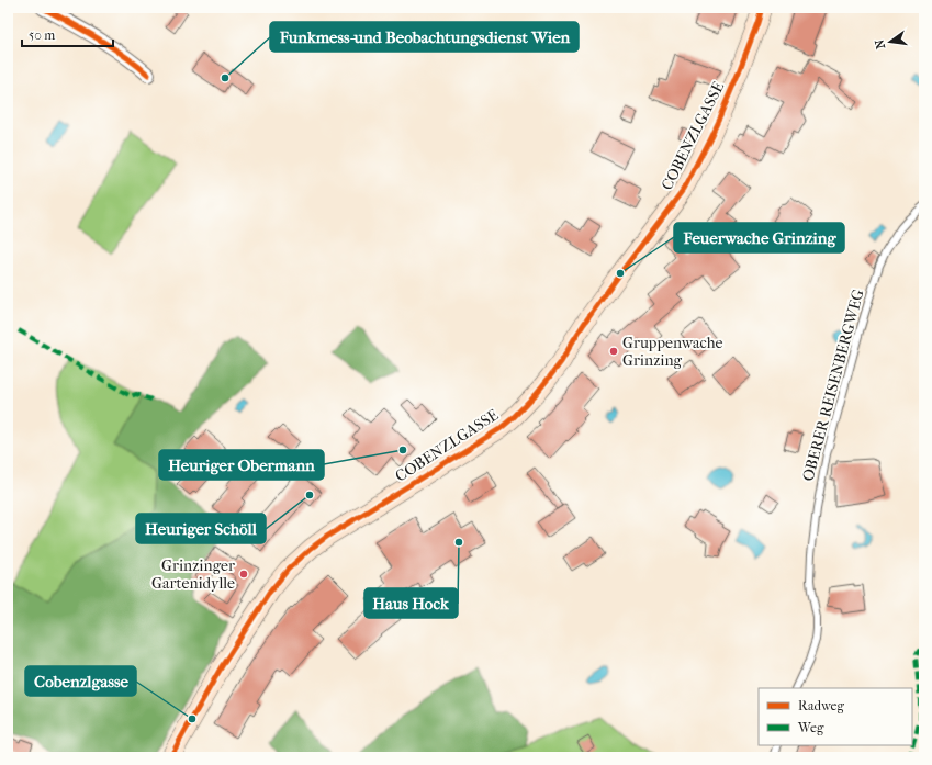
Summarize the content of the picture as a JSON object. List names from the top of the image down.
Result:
{
  "streets": {
    "street": ["COBENZLGASSE"],
    "lane": ["OBERER REISENBERGWEG"]
  },
  "places": [
    "Funkmess-und Beobachtungsdienst Wien",
    "Feuerwache Grinzing",
    "Gruppenwache Grinzing",
    "Heuriger Obermann",
    "Heuriger Schöll",
    "Haus Hock",
    "Grinzinger Gartenidylle",
    "Cobenzlgasse"
  ],
  "legend": ["Radweg", "Weg"],
  "scale_bar": "50 m",
  "north": "left"
}
